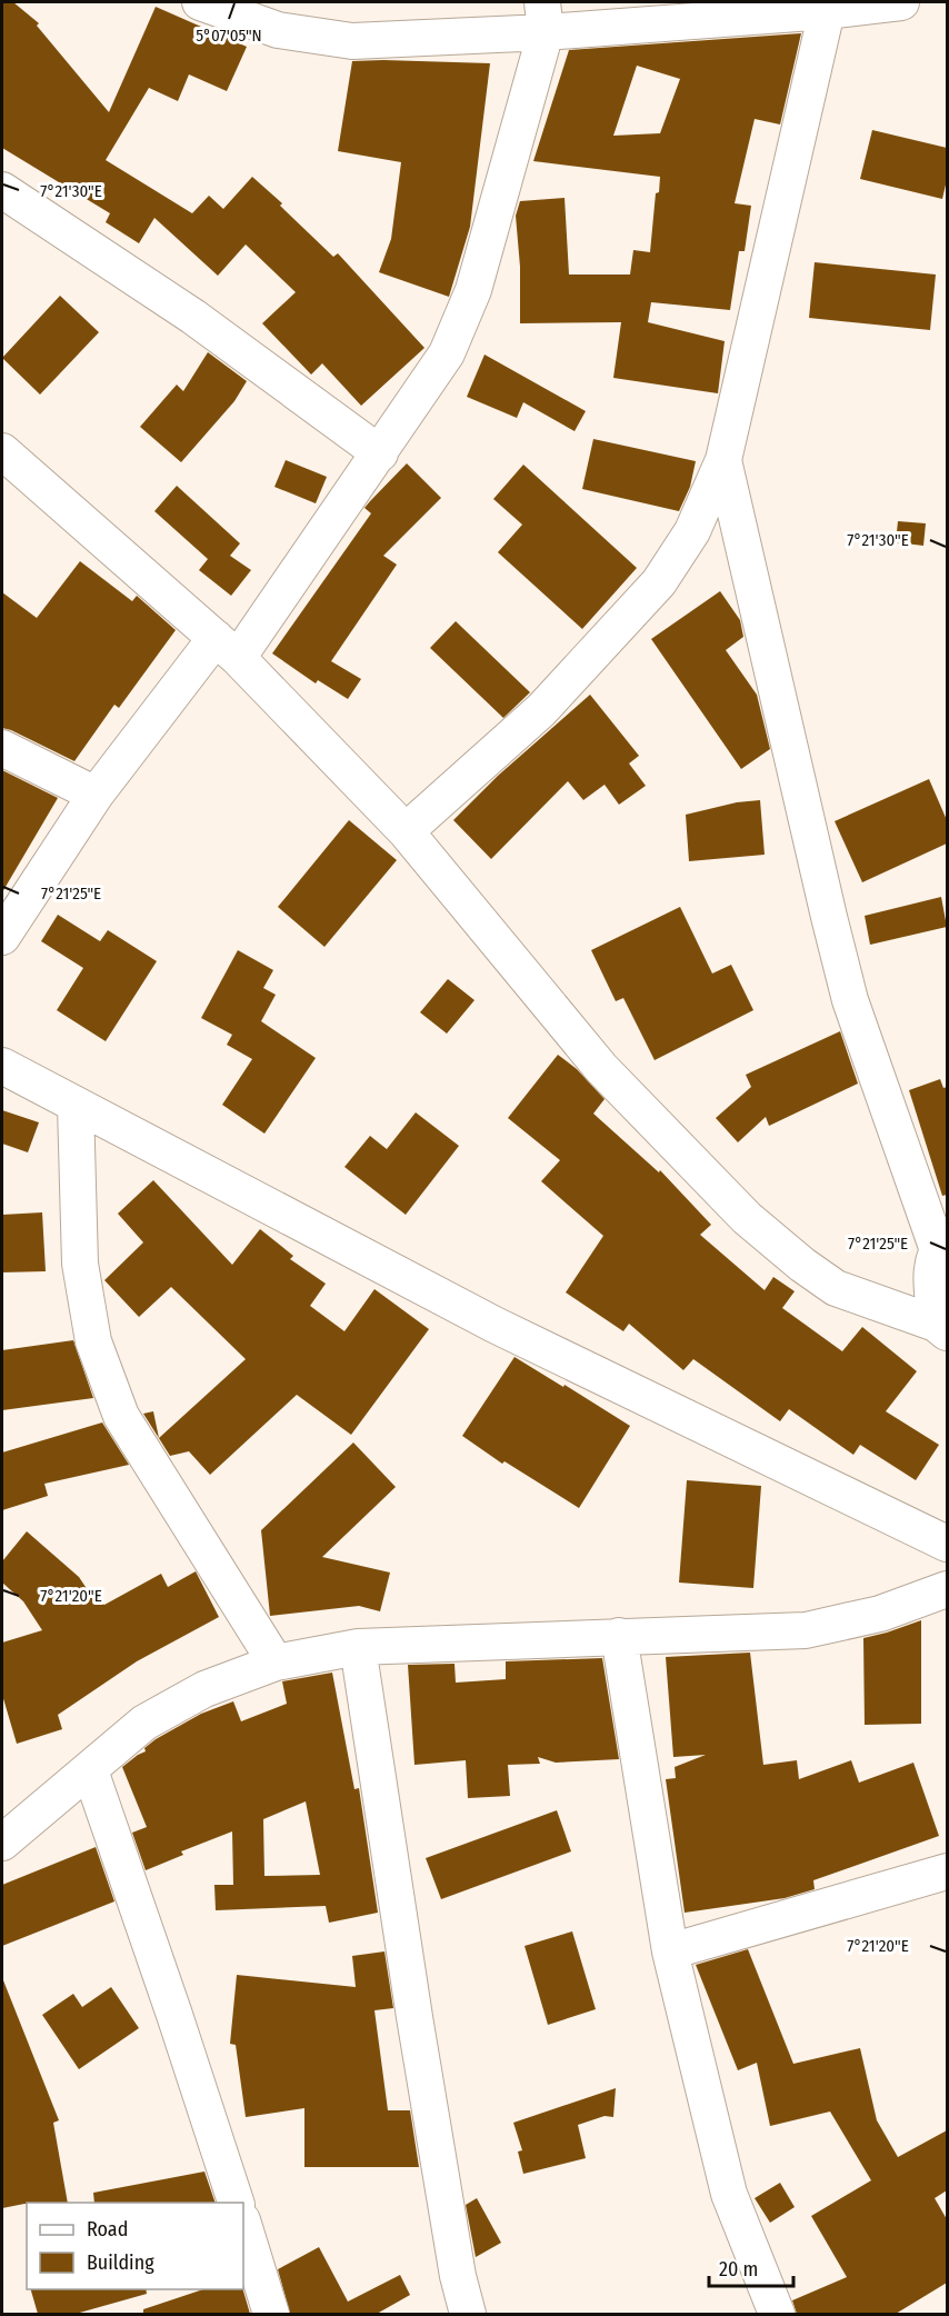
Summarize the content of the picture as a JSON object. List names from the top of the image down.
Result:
{
  "legend": ["Road", "Building"],
  "scale_bar": "20 m",
  "coordinates": [
    "5°07'05\"N",
    "7°21'30\"E",
    "7°21'25\"E",
    "7°21'20\"E"
  ]
}
